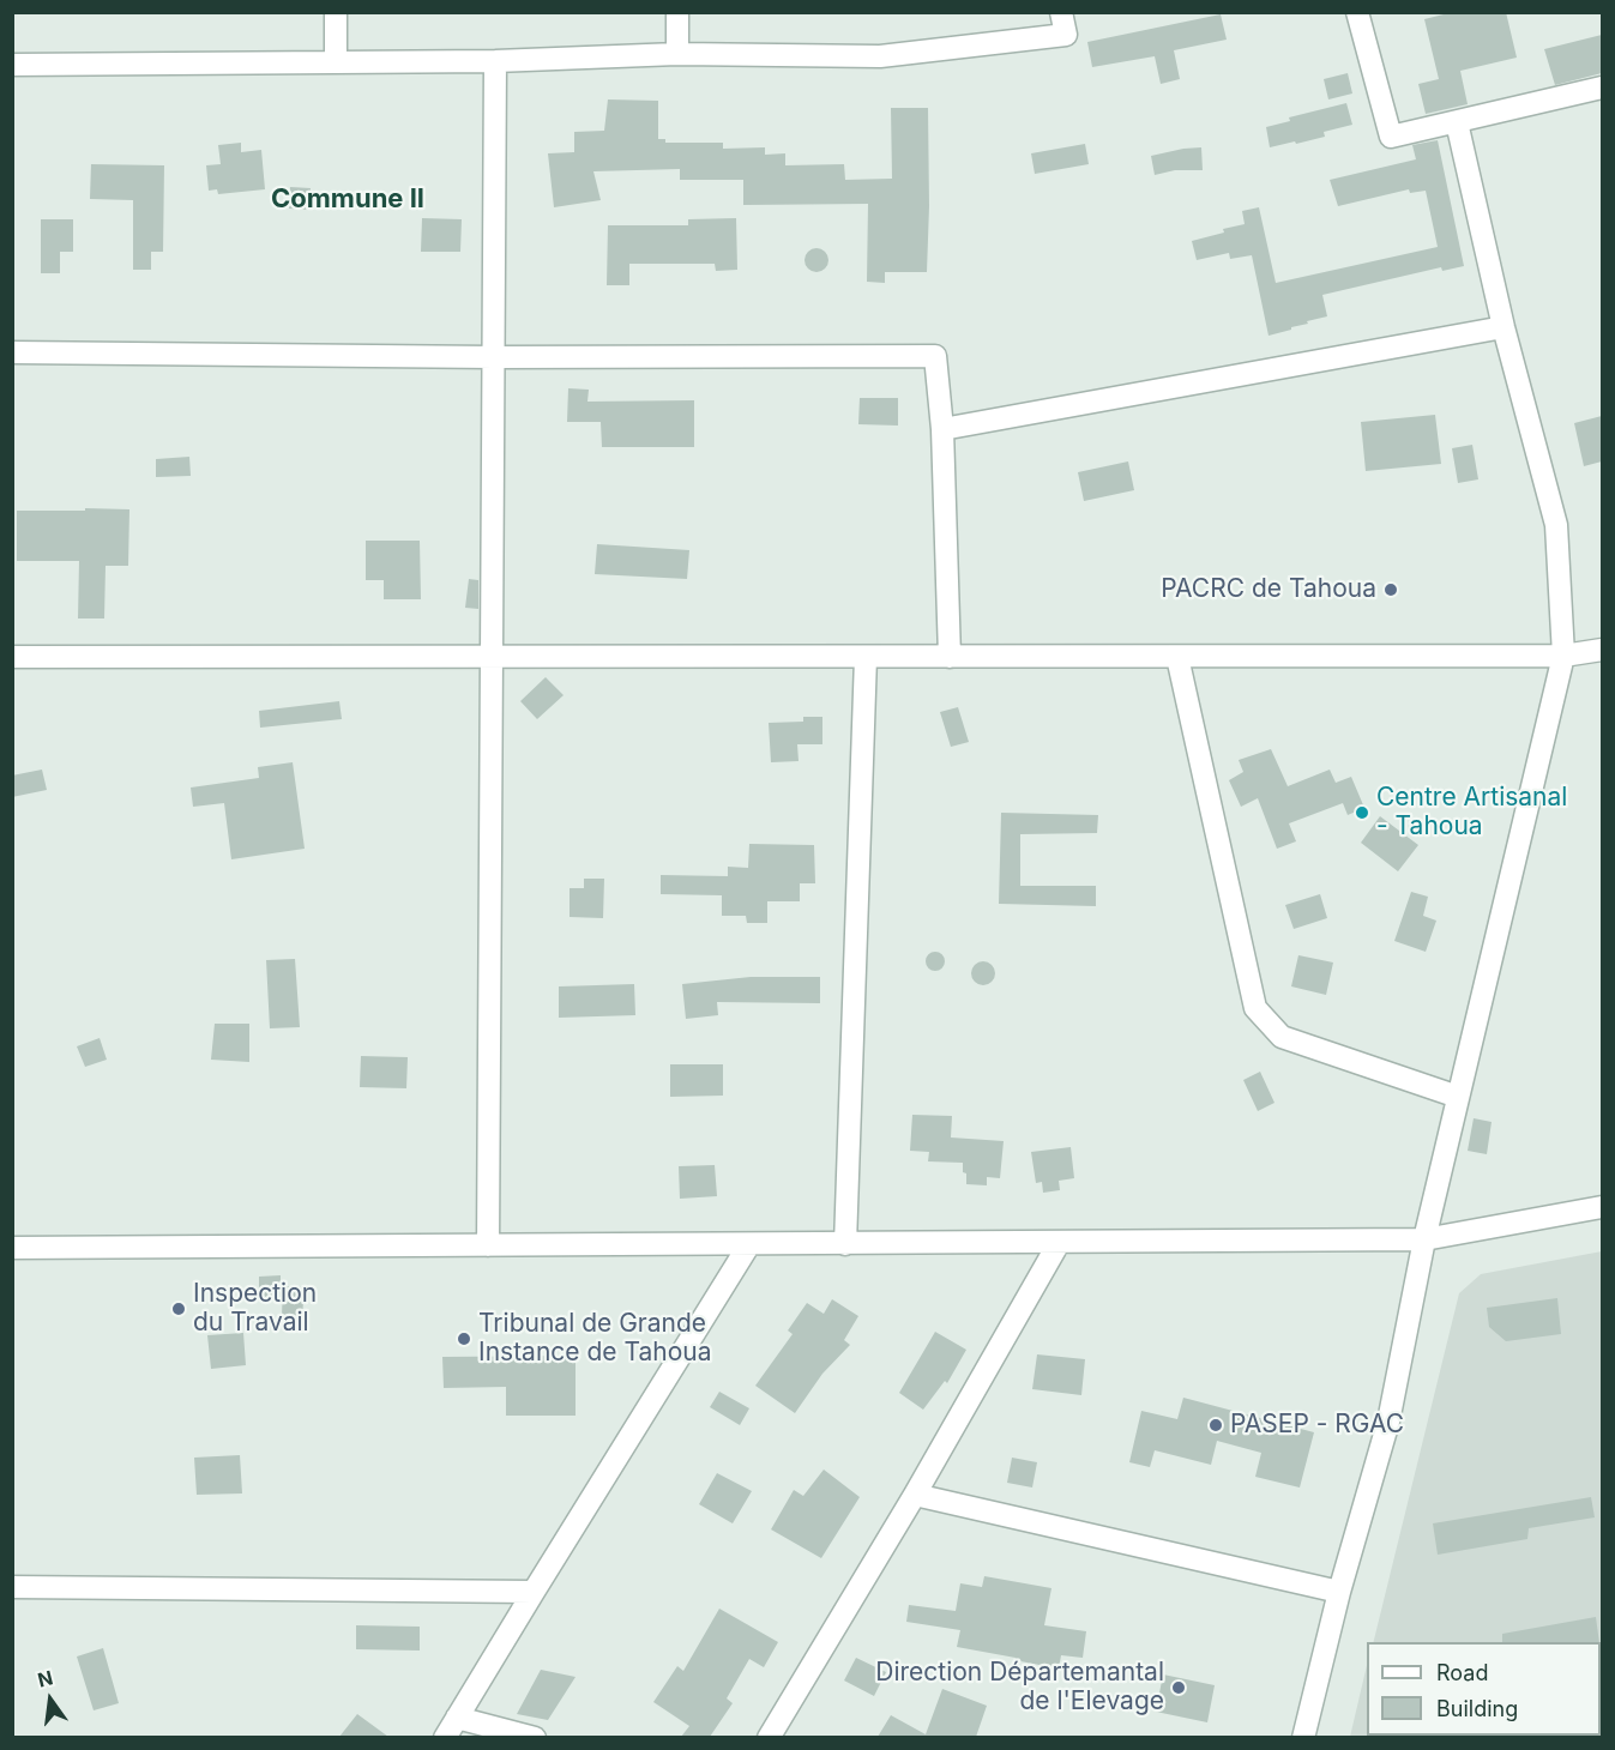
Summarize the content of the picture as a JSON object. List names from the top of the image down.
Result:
{
  "districts": ["Commune II"],
  "places": [
    "PACRC de Tahoua",
    "Centre Artisanal - Tahoua",
    "Inspection du Travail",
    "Tribunal de Grande Instance de Tahoua",
    "PASEP - RGAC",
    "Direction Départemantal de l'Elevage"
  ],
  "legend": ["Road", "Building"],
  "north": "top"
}
